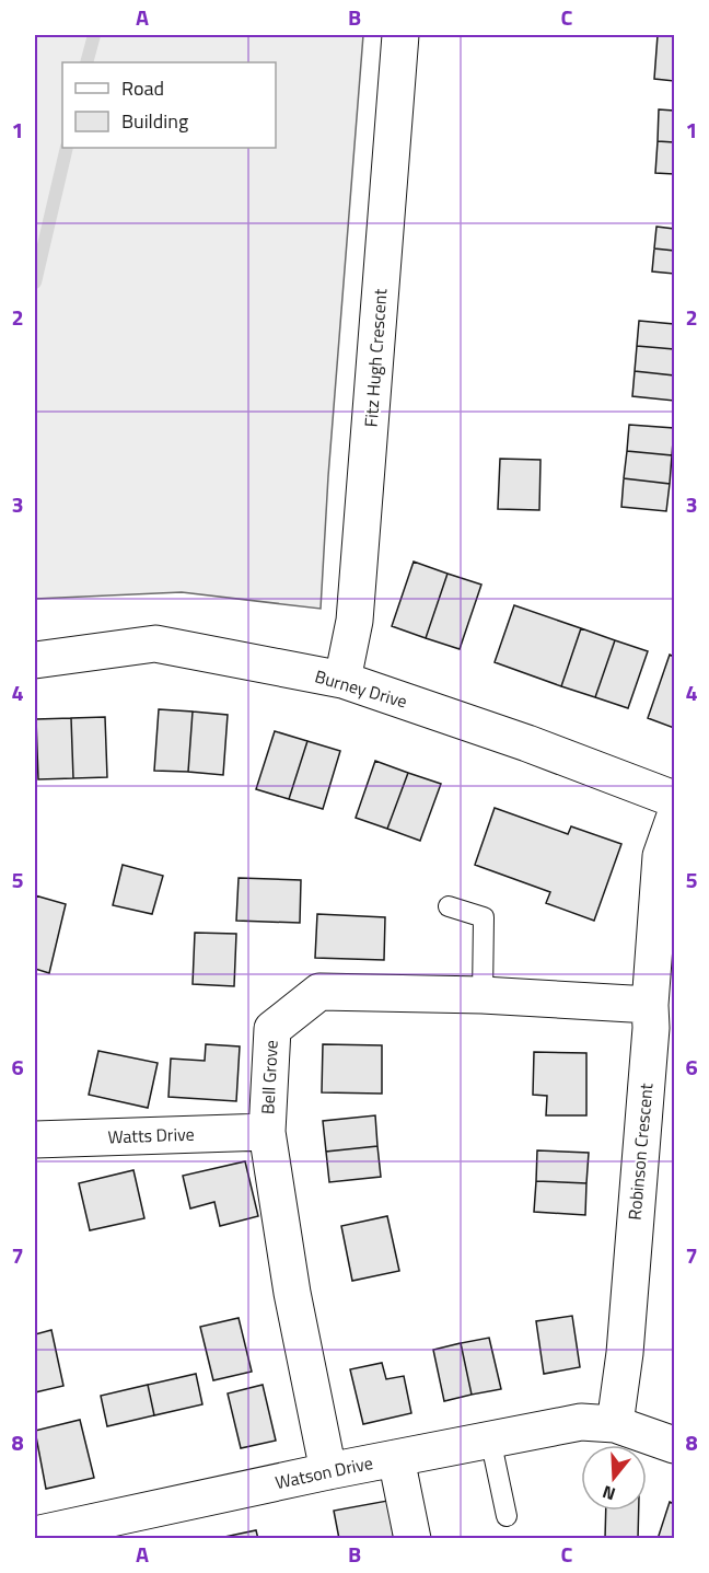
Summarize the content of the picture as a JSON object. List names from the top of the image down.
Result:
{
  "streets": {
    "street": [
      "Fitz Hugh Crescent",
      "Burney Drive",
      "Bell Grove",
      "Watts Drive",
      "Robinson Crescent",
      "Watson Drive"
    ]
  },
  "crossings": [
    ["Fitz Hugh Crescent", "Burney Drive"],
    ["Bell Grove", "Watts Drive"],
    ["Bell Grove", "Robinson Crescent"],
    ["Bell Grove", "Watson Drive"],
    ["Robinson Crescent", "Watson Drive"]
  ],
  "legend": ["Road", "Building"],
  "north": "bottom",
  "grid": {
    "columns": ["A", "B", "C"],
    "rows": [
      "1",
      "2",
      "3",
      "4",
      "5",
      "6",
      "7",
      "8"
    ]
  }
}
